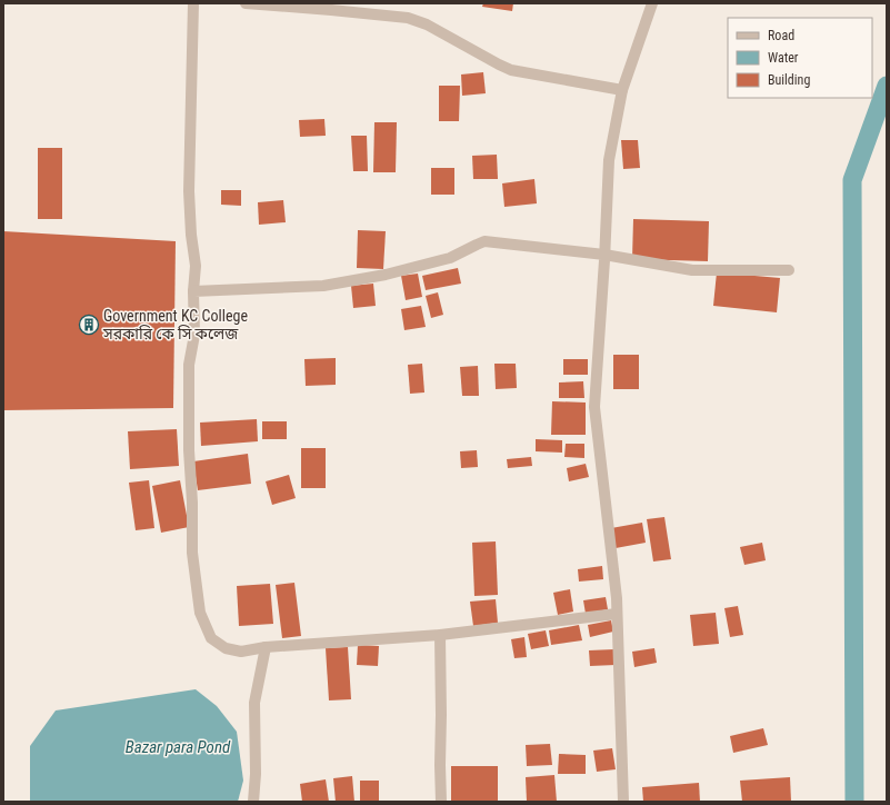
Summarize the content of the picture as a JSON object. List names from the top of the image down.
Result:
{
  "water": ["Bazar para Pond"],
  "places": {
    "building": ["Government KC College সরকারি কে সি কলেজ"]
  },
  "legend": ["Road", "Water", "Building"]
}
